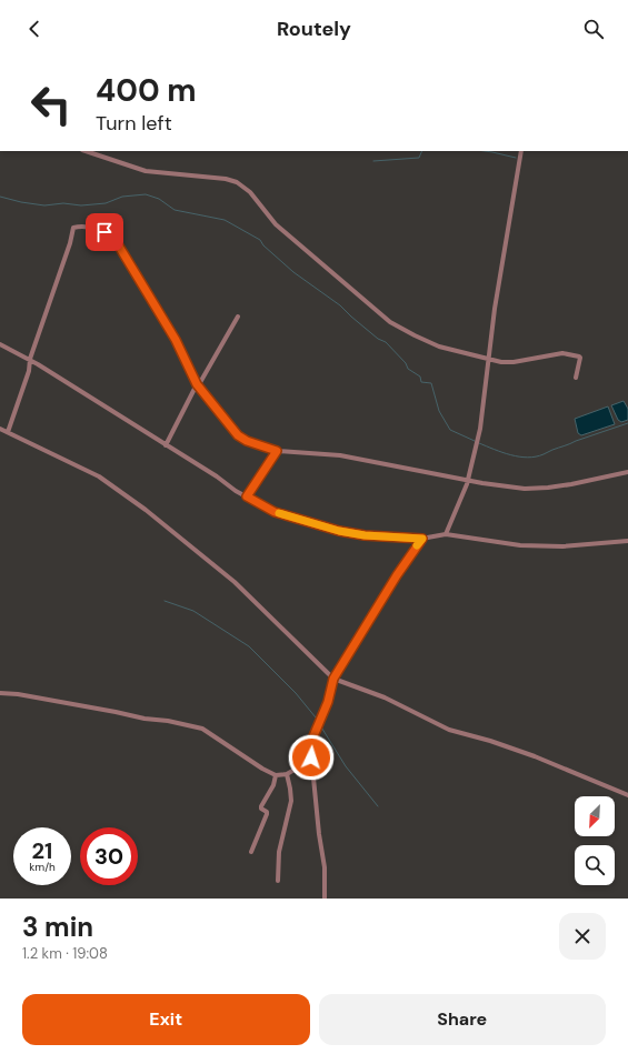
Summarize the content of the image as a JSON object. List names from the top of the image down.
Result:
{
  "north": "bottom left",
  "page": {
    "header": "Routely",
    "turn": ["400 m", "Turn left"],
    "speed": "21 km/h",
    "limit": "30",
    "heading": ["3 min", "1.2 km · 19:08"],
    "buttons": ["Exit", "Share"]
  }
}
